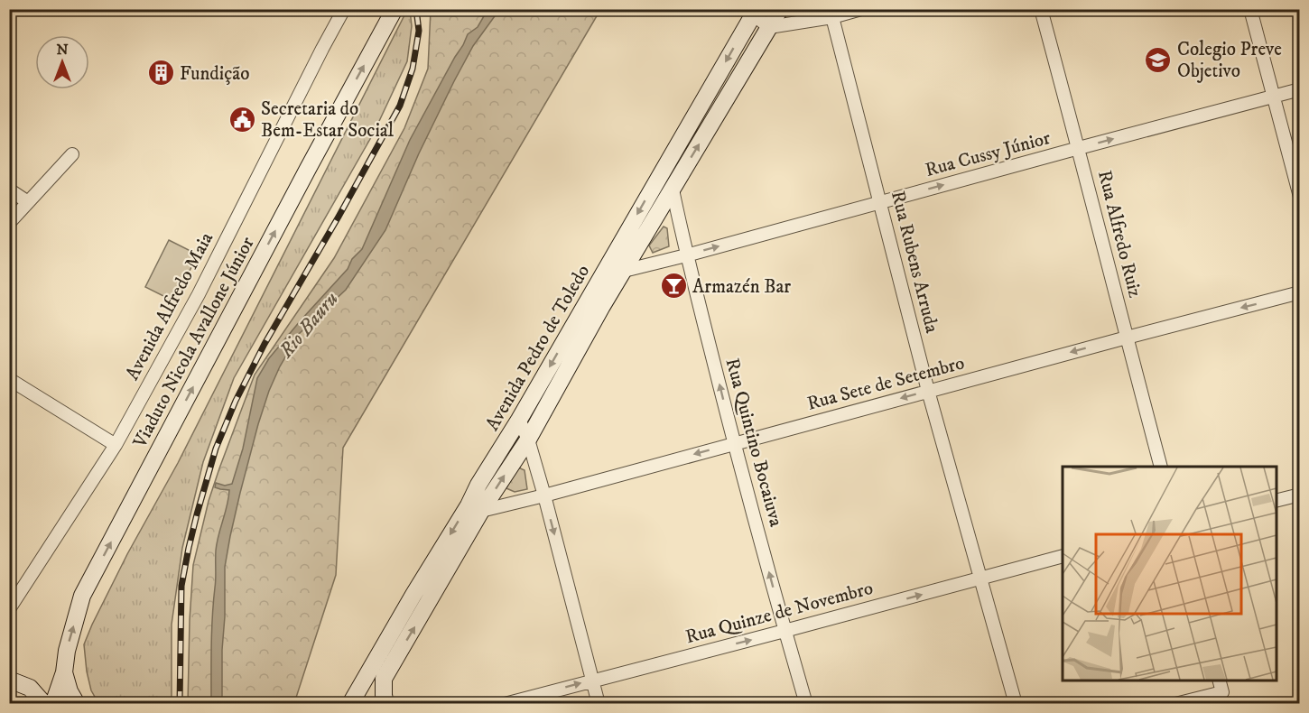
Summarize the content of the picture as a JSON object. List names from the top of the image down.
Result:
{
  "streets": {
    "main road": ["Viaduto Nicola Avallone Júnior", "Avenida Pedro de Toledo"],
    "street": [
      "Rua Cussy Júnior",
      "Rua Alfredo Ruiz",
      "Rua Rubens Arruda",
      "Avenida Alfredo Maia",
      "Rua Sete de Setembro",
      "Rua Quintino Bocaiuva",
      "Rua Quinze de Novembro"
    ]
  },
  "crossings": [
    ["Rua Cussy Júnior", "Rua Alfredo Ruiz"],
    ["Rua Cussy Júnior", "Rua Rubens Arruda"],
    ["Rua Cussy Júnior", "Avenida Pedro de Toledo"],
    ["Rua Cussy Júnior", "Rua Quintino Bocaiuva"],
    ["Rua Alfredo Ruiz", "Rua Sete de Setembro"],
    ["Rua Rubens Arruda", "Rua Sete de Setembro"],
    ["Rua Rubens Arruda", "Rua Quinze de Novembro"],
    ["Avenida Pedro de Toledo", "Rua Sete de Setembro"],
    ["Avenida Pedro de Toledo", "Rua Quintino Bocaiuva"],
    ["Rua Sete de Setembro", "Rua Quintino Bocaiuva"],
    ["Rua Quintino Bocaiuva", "Rua Quinze de Novembro"]
  ],
  "one_way": [
    "Rua Cussy Júnior",
    "Viaduto Nicola Avallone Júnior",
    "Rua Sete de Setembro",
    "Rua Quintino Bocaiuva",
    "Rua Quinze de Novembro"
  ],
  "water": ["Rio Bauru"],
  "places": {
    "school or university": ["Colegio Preve Objetivo"],
    "building": ["Fundição"],
    "public building": ["Secretaria do Bem-Estar Social"],
    "bar": ["Armazén Bar"]
  },
  "north": "top"
}
